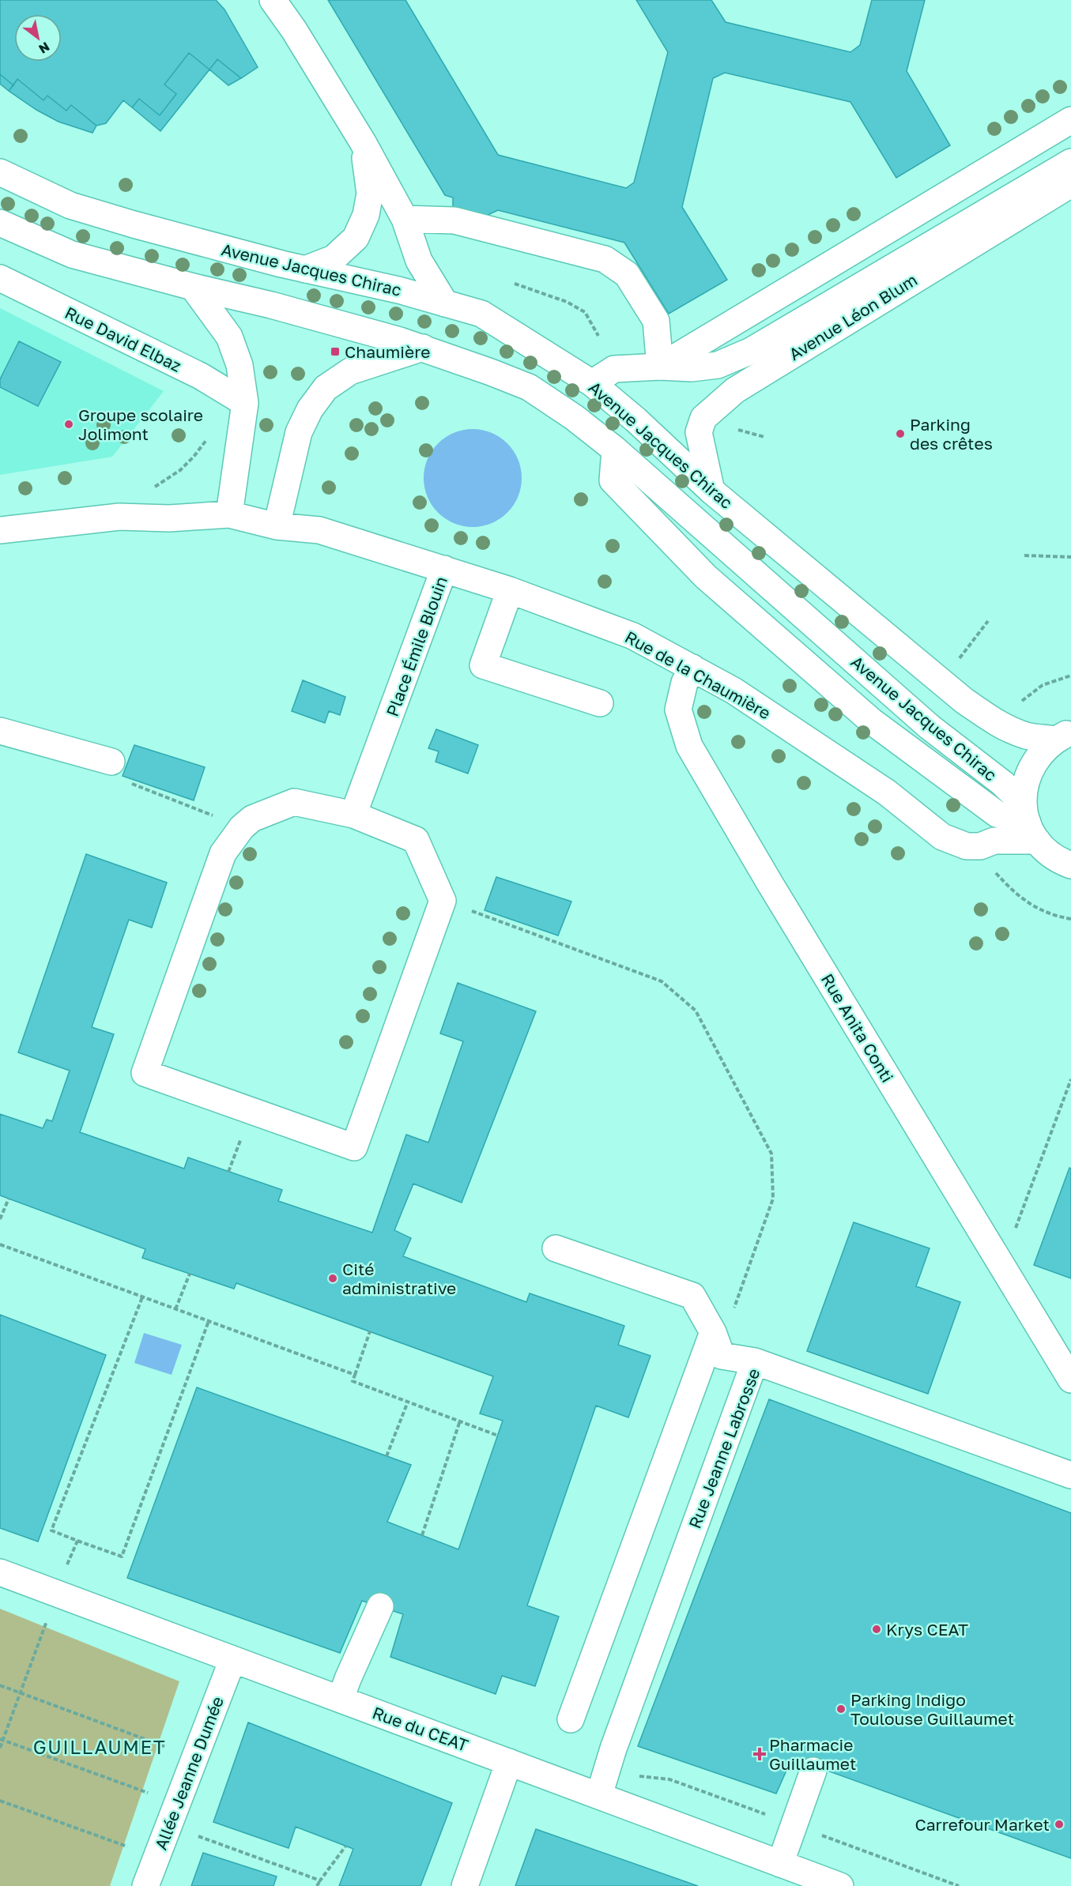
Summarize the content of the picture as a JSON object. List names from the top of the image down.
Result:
{
  "streets": {
    "street": [
      "Avenue Jacques Chirac",
      "Avenue Léon Blum",
      "Rue David Elbaz",
      "Place Émile Blouin",
      "Rue de la Chaumière",
      "Rue Anita Conti",
      "Rue Jeanne Labrosse",
      "Rue du CEAT",
      "Allée Jeanne Dumée"
    ]
  },
  "crossings": [
    ["Avenue Jacques Chirac", "Avenue Léon Blum"],
    ["Avenue Jacques Chirac", "Rue de la Chaumière"],
    ["Place Émile Blouin", "Rue de la Chaumière"],
    ["Rue de la Chaumière", "Rue Anita Conti"],
    ["Rue Jeanne Labrosse", "Rue du CEAT"],
    ["Rue du CEAT", "Allée Jeanne Dumée"]
  ],
  "districts": ["GUILLAUMET"],
  "places": {
    "transit": ["Chaumière"],
    "other": [
      "Groupe scolaire Jolimont",
      "Parking des crêtes",
      "Cité administrative",
      "Krys CEAT",
      "Parking Indigo Toulouse Guillaumet",
      "Carrefour Market"
    ],
    "health": ["Pharmacie Guillaumet"]
  },
  "north": "bottom right"
}
